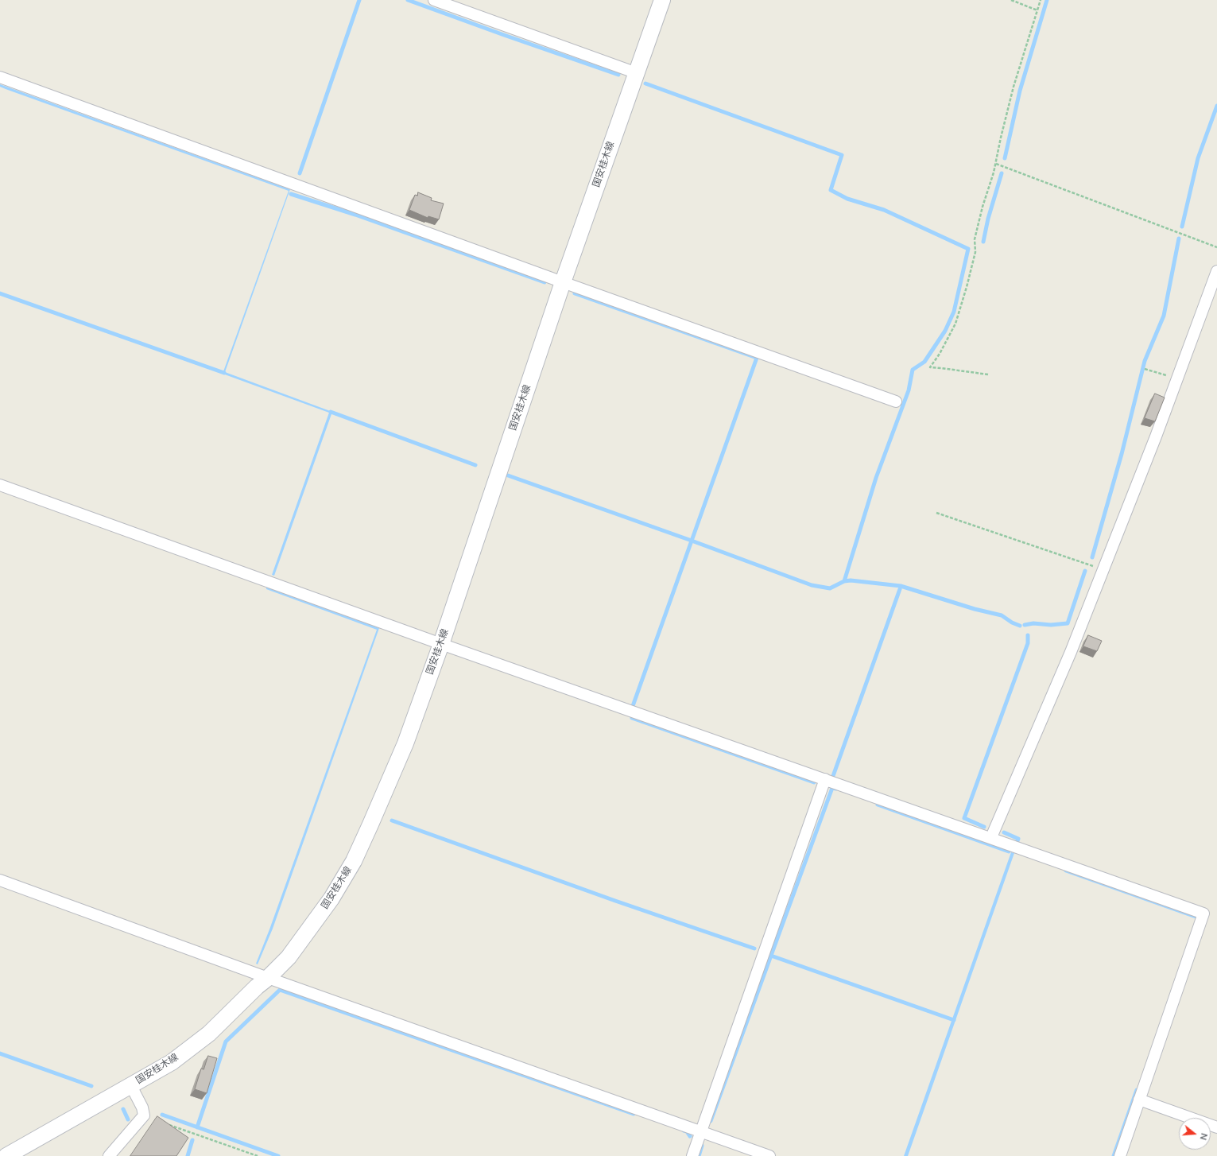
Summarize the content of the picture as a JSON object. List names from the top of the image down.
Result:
{
  "streets": {
    "main road": ["国安桂木線"]
  },
  "north": "right"
}
